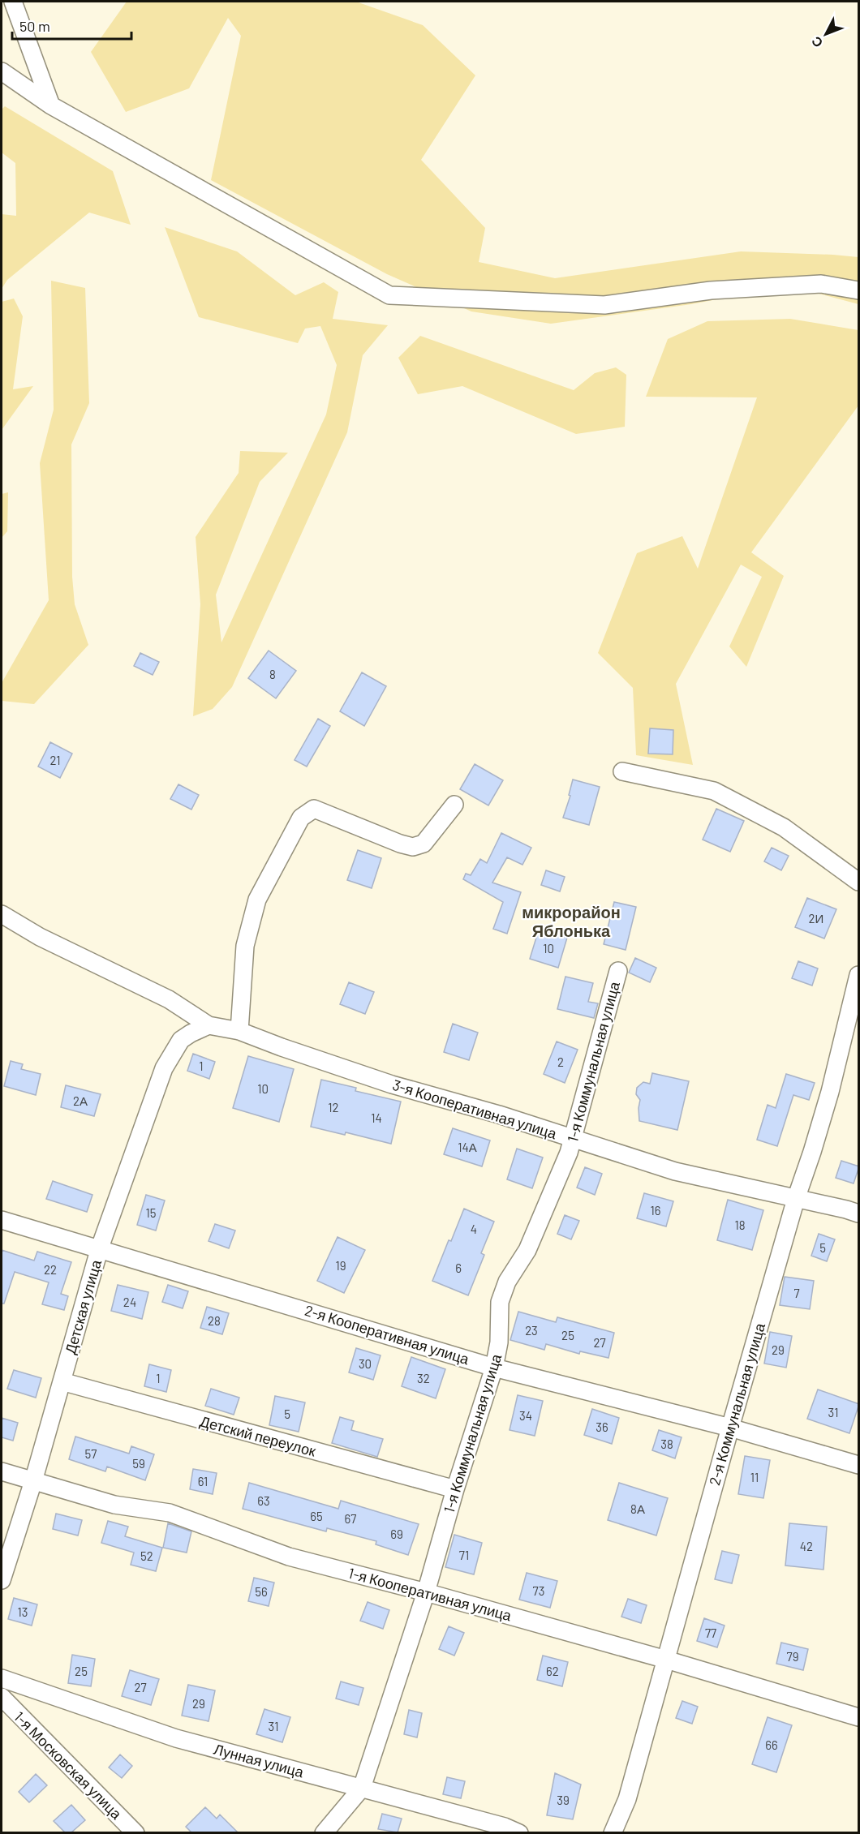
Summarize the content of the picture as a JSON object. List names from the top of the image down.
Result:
{
  "streets": {
    "street": [
      "1-я Коммунальная улица",
      "3-я Кооперативная улица",
      "Детская улица",
      "2-я Кооперативная улица",
      "2-я Коммунальная улица",
      "Детский переулок",
      "1-я Кооперативная улица",
      "Лунная улица",
      "1-я Московская улица"
    ]
  },
  "crossings": [
    ["1-я Коммунальная улица", "3-я Кооперативная улица"],
    ["1-я Коммунальная улица", "2-я Кооперативная улица"],
    ["1-я Коммунальная улица", "Детский переулок"],
    ["1-я Коммунальная улица", "1-я Кооперативная улица"],
    ["1-я Коммунальная улица", "Лунная улица"],
    ["3-я Кооперативная улица", "Детская улица"],
    ["3-я Кооперативная улица", "2-я Коммунальная улица"],
    ["Детская улица", "2-я Кооперативная улица"],
    ["Детская улица", "Детский переулок"],
    ["Детская улица", "1-я Кооперативная улица"],
    ["2-я Кооперативная улица", "2-я Коммунальная улица"],
    ["2-я Коммунальная улица", "1-я Кооперативная улица"]
  ],
  "districts": ["микрорайон Яблонька"],
  "house_numbers": [
    "8",
    "21",
    "2И",
    "10",
    "2",
    "1",
    "10",
    "2А",
    "12",
    "14",
    "14А",
    "16",
    "15",
    "18",
    "4",
    "5",
    "19",
    "6",
    "22",
    "7",
    "24",
    "28",
    "23",
    "25",
    "27",
    "29",
    "30",
    "1",
    "32",
    "31",
    "5",
    "34",
    "36",
    "38",
    "57",
    "59",
    "11",
    "61",
    "63",
    "8А",
    "65",
    "67",
    "69",
    "42",
    "71",
    "52",
    "73",
    "56",
    "13",
    "77",
    "79",
    "25",
    "62",
    "27",
    "29",
    "31",
    "66",
    "39"
  ],
  "scale_bar": "50 m",
  "north": "bottom left"
}
